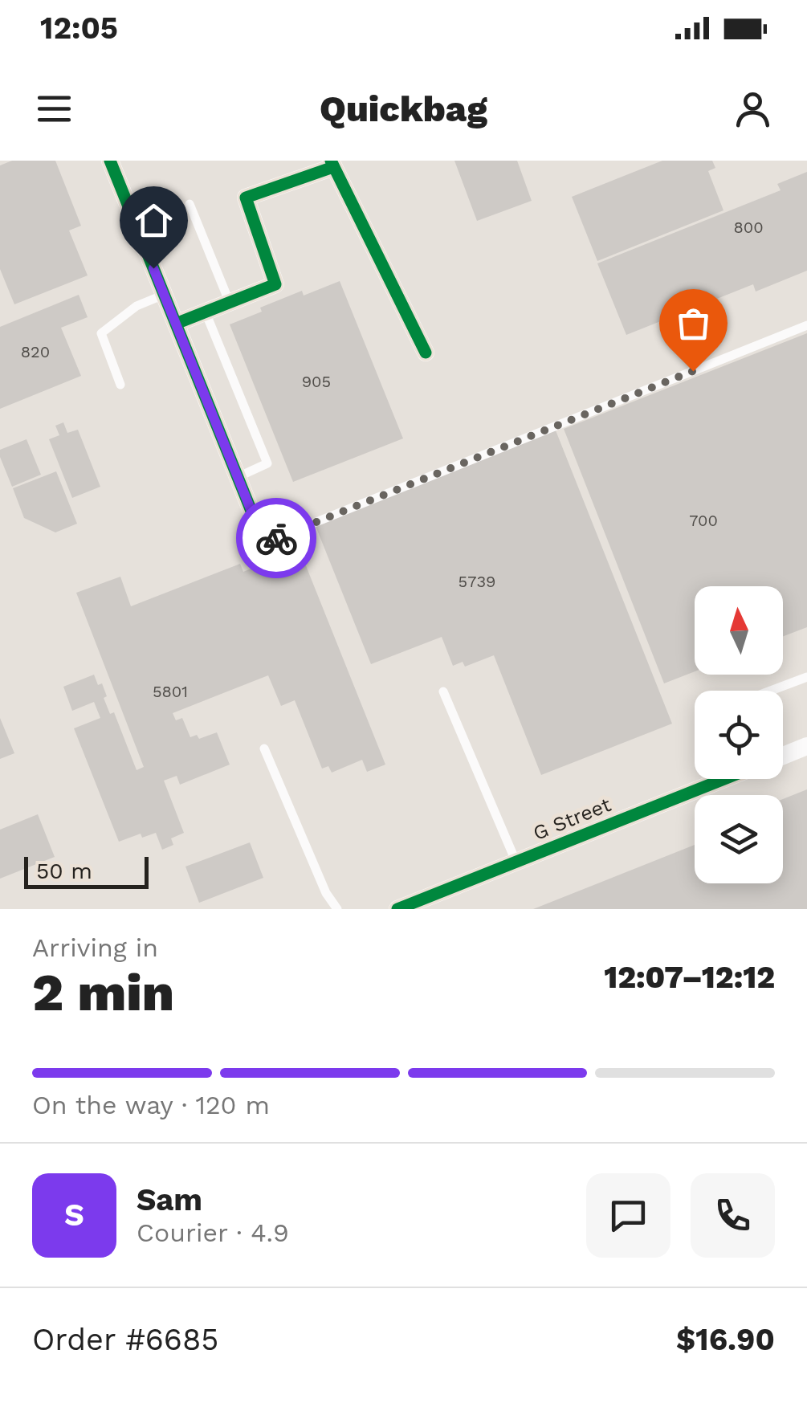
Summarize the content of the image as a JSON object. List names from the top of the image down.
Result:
{
  "streets": {
    "street": ["G Street"]
  },
  "house_numbers": [
    "800",
    "820",
    "905",
    "700",
    "5739",
    "5801"
  ],
  "scale_bar": "50 m",
  "north": "top",
  "page": {
    "status": "12:05",
    "header": "Quickbag",
    "scale": "50 m",
    "heading": ["2 min", "Arriving in", "12:07–12:12"],
    "panel": [
      "Sam",
      "Courier · 4.9",
      "Order #6685",
      "$16.90"
    ],
    "bar": "On the way · 120 m",
    "round": "S"
  }
}
